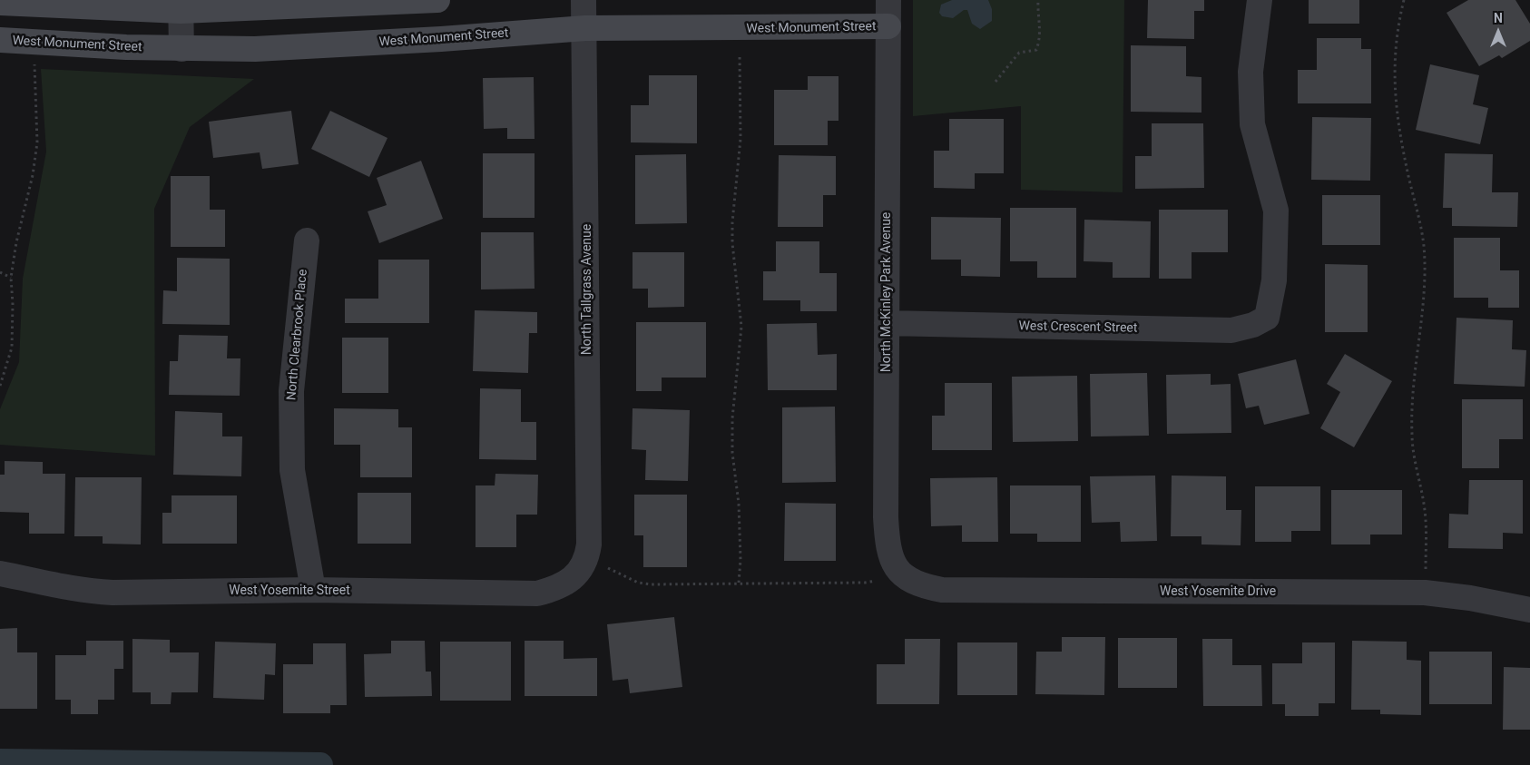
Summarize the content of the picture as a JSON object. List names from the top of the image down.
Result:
{
  "streets": {
    "street": [
      "West Monument Street",
      "North Tallgrass Avenue",
      "North McKinley Park Avenue",
      "West Crescent Street",
      "North Clearbrook Place",
      "West Yosemite Street",
      "West Yosemite Drive"
    ]
  },
  "crossings": [
    ["West Monument Street", "North Tallgrass Avenue"],
    ["West Monument Street", "North McKinley Park Avenue"],
    ["North Tallgrass Avenue", "West Yosemite Street"],
    ["North McKinley Park Avenue", "West Crescent Street"],
    ["North McKinley Park Avenue", "West Yosemite Drive"],
    ["North Clearbrook Place", "West Yosemite Street"]
  ],
  "north": "top"
}
